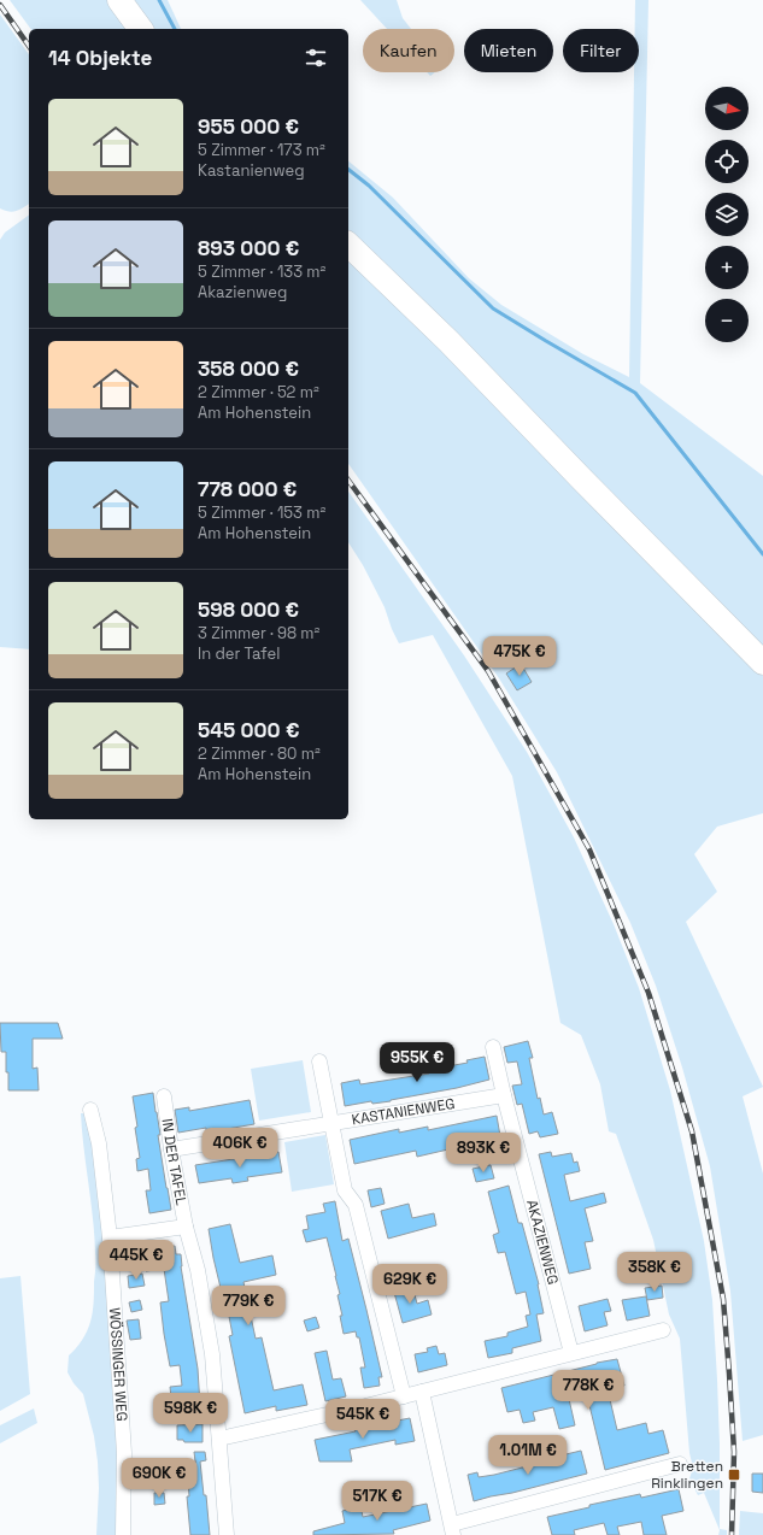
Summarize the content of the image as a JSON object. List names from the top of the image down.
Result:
{
  "streets": {
    "street": [
      "KASTANIENWEG",
      "IN DER TAFEL",
      "AKAZIENWEG",
      "WÖSSINGER WEG"
    ]
  },
  "crossings": [
    ["KASTANIENWEG", "IN DER TAFEL"],
    ["KASTANIENWEG", "AKAZIENWEG"]
  ],
  "places": {
    "transit": ["Bretten Rinklingen"]
  },
  "north": "right",
  "page": {
    "chip": ["Kaufen", "Mieten", "Filter"],
    "heading": "14 Objekte",
    "map_buttons": ["+", "−"],
    "list": [
      {
        "name": "955 000 €",
        "note": "5 Zimmer · 173 m² · Kastanienweg"
      },
      {
        "name": "893 000 €",
        "note": "5 Zimmer · 133 m² · Akazienweg"
      },
      {
        "name": "358 000 €",
        "note": "2 Zimmer · 52 m² · Am Hohenstein"
      },
      {
        "name": "778 000 €",
        "note": "5 Zimmer · 153 m² · Am Hohenstein"
      },
      {
        "name": "598 000 €",
        "note": "3 Zimmer · 98 m² · In der Tafel"
      },
      {
        "name": "545 000 €",
        "note": "2 Zimmer · 80 m² · Am Hohenstein"
      }
    ],
    "price": [
      "475K €",
      "955K €",
      "406K €",
      "893K €",
      "445K €",
      "358K €",
      "629K €",
      "779K €",
      "778K €",
      "598K €",
      "545K €",
      "1.01M €",
      "690K €",
      "517K €"
    ]
  }
}
